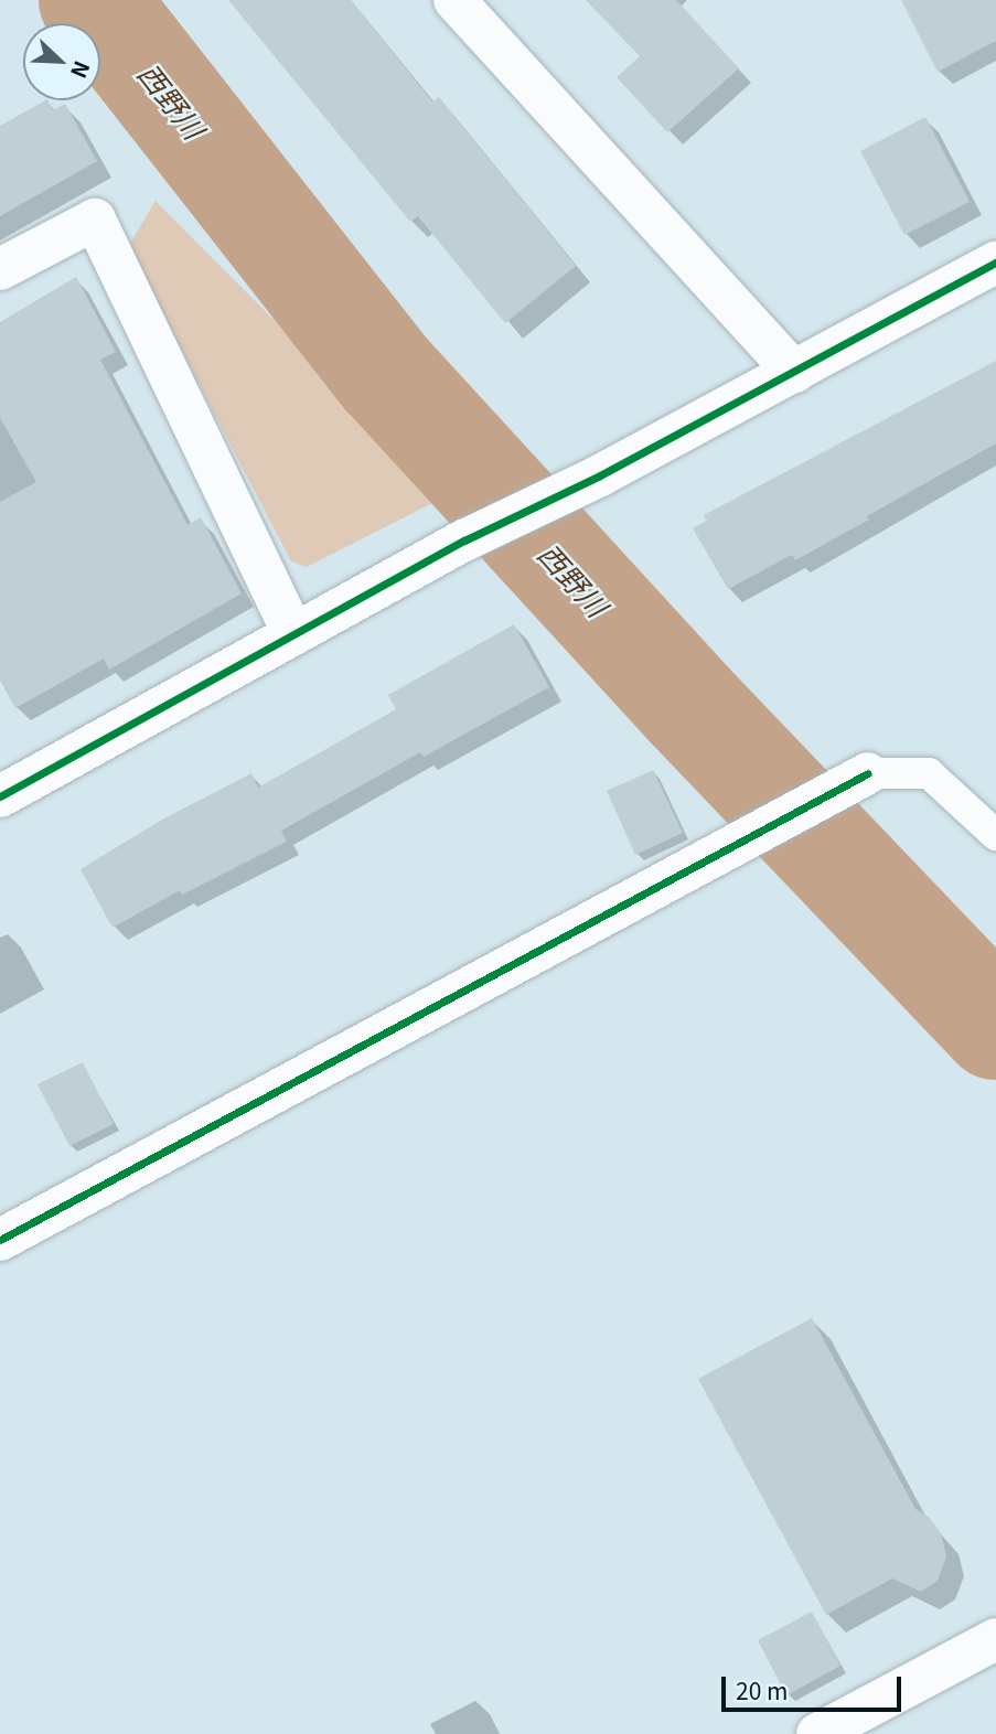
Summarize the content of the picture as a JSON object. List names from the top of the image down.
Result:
{
  "water": ["西野川"],
  "scale_bar": "20 m",
  "north": "bottom right"
}
